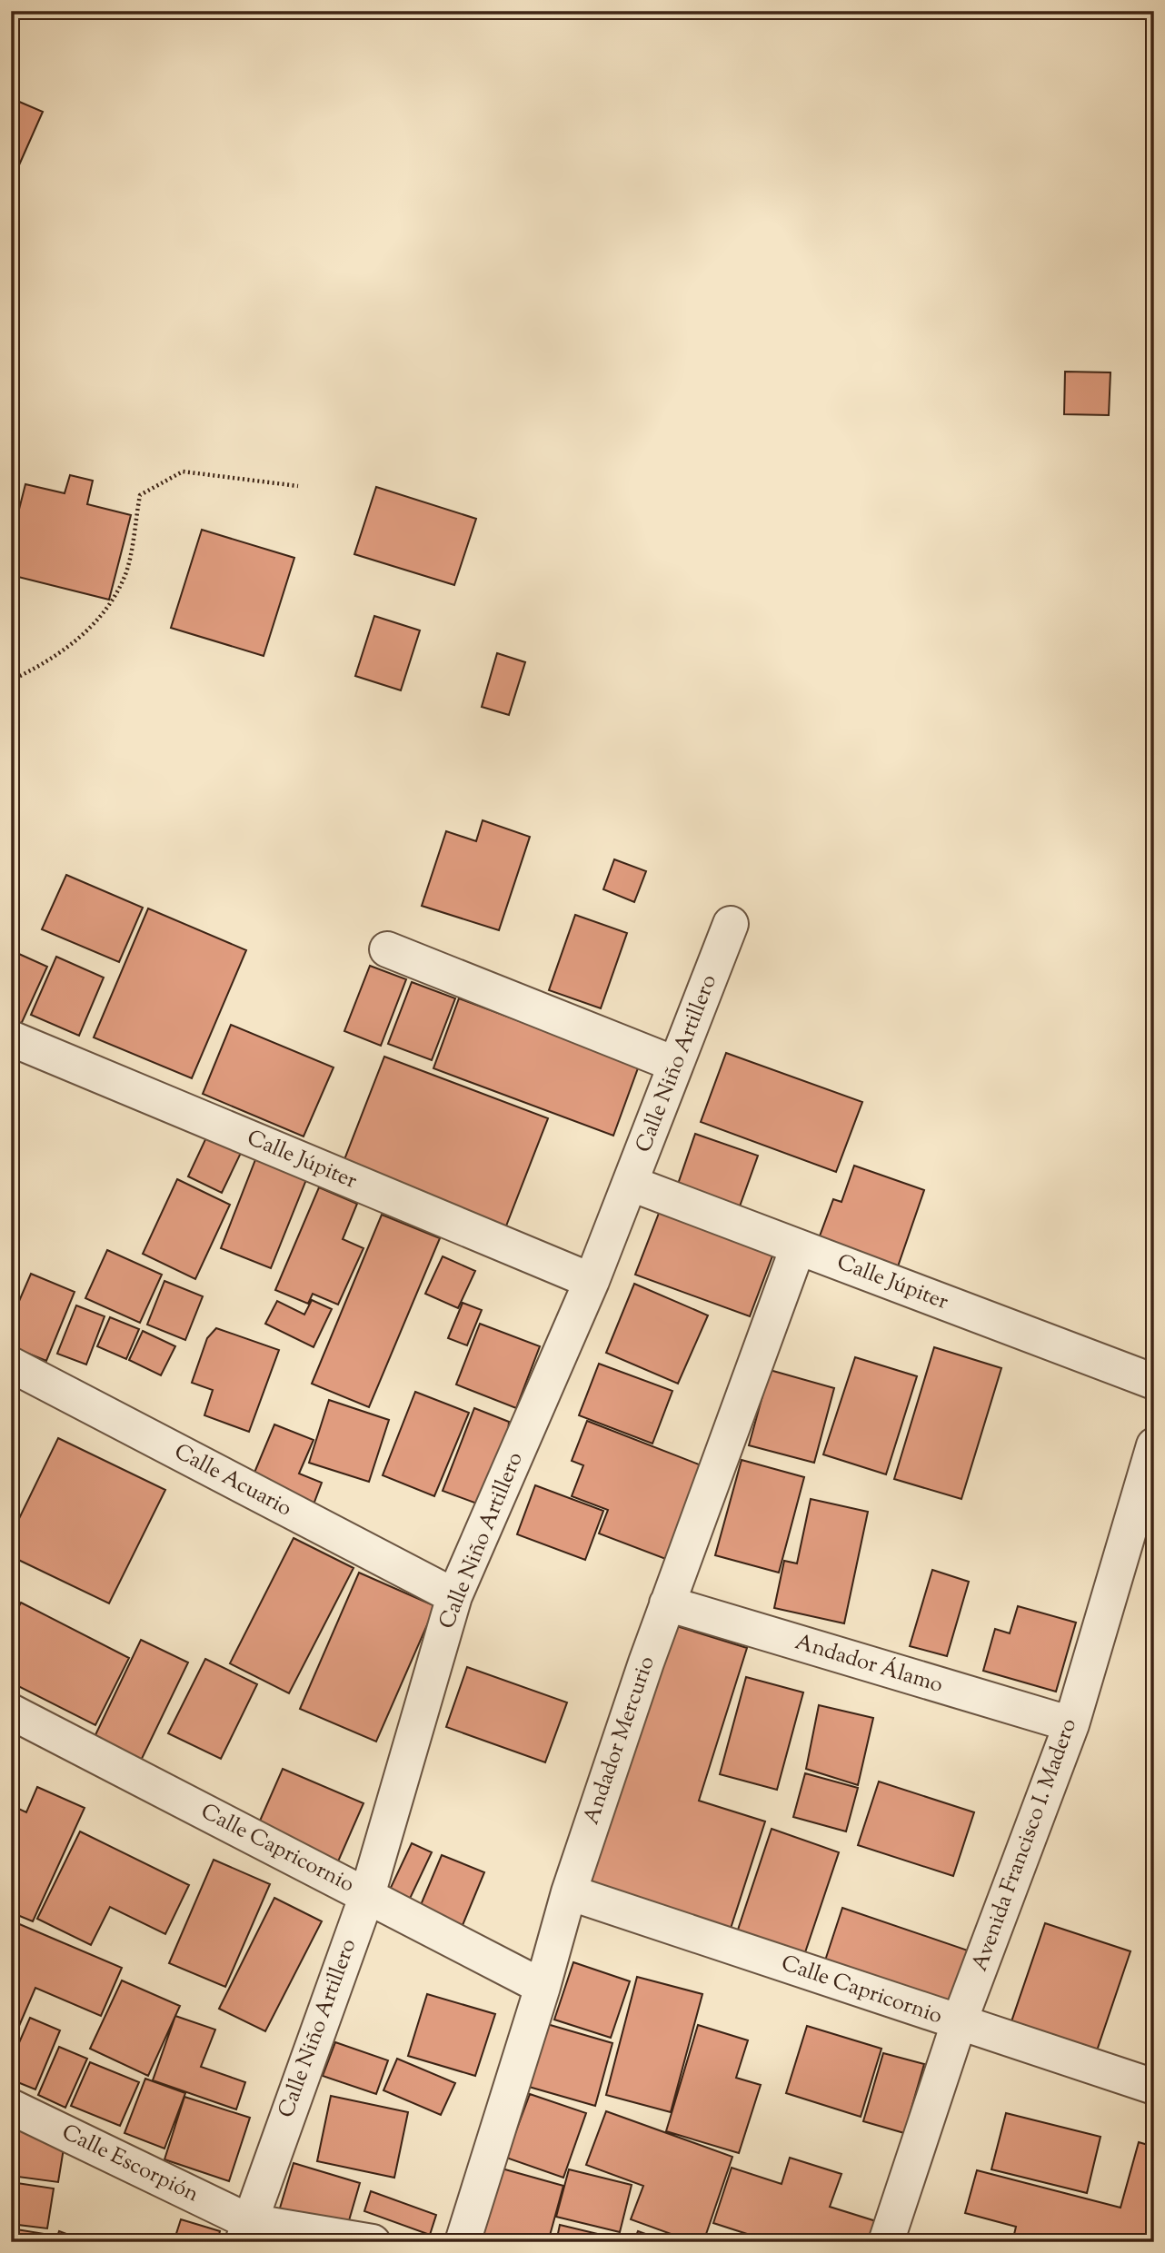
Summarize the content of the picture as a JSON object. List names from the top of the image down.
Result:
{
  "streets": {
    "street": [
      "Calle Niño Artillero",
      "Calle Júpiter",
      "Calle Acuario",
      "Andador Álamo",
      "Andador Mercurio",
      "Avenida Francisco I. Madero",
      "Calle Capricornio",
      "Calle Escorpión"
    ]
  },
  "crossings": [
    ["Calle Niño Artillero", "Calle Júpiter"],
    ["Calle Niño Artillero", "Calle Acuario"],
    ["Calle Niño Artillero", "Calle Capricornio"],
    ["Calle Niño Artillero", "Calle Escorpión"],
    ["Calle Júpiter", "Andador Mercurio"],
    ["Andador Álamo", "Andador Mercurio"],
    ["Andador Álamo", "Avenida Francisco I. Madero"],
    ["Andador Mercurio", "Calle Capricornio"],
    ["Avenida Francisco I. Madero", "Calle Capricornio"]
  ]
}
